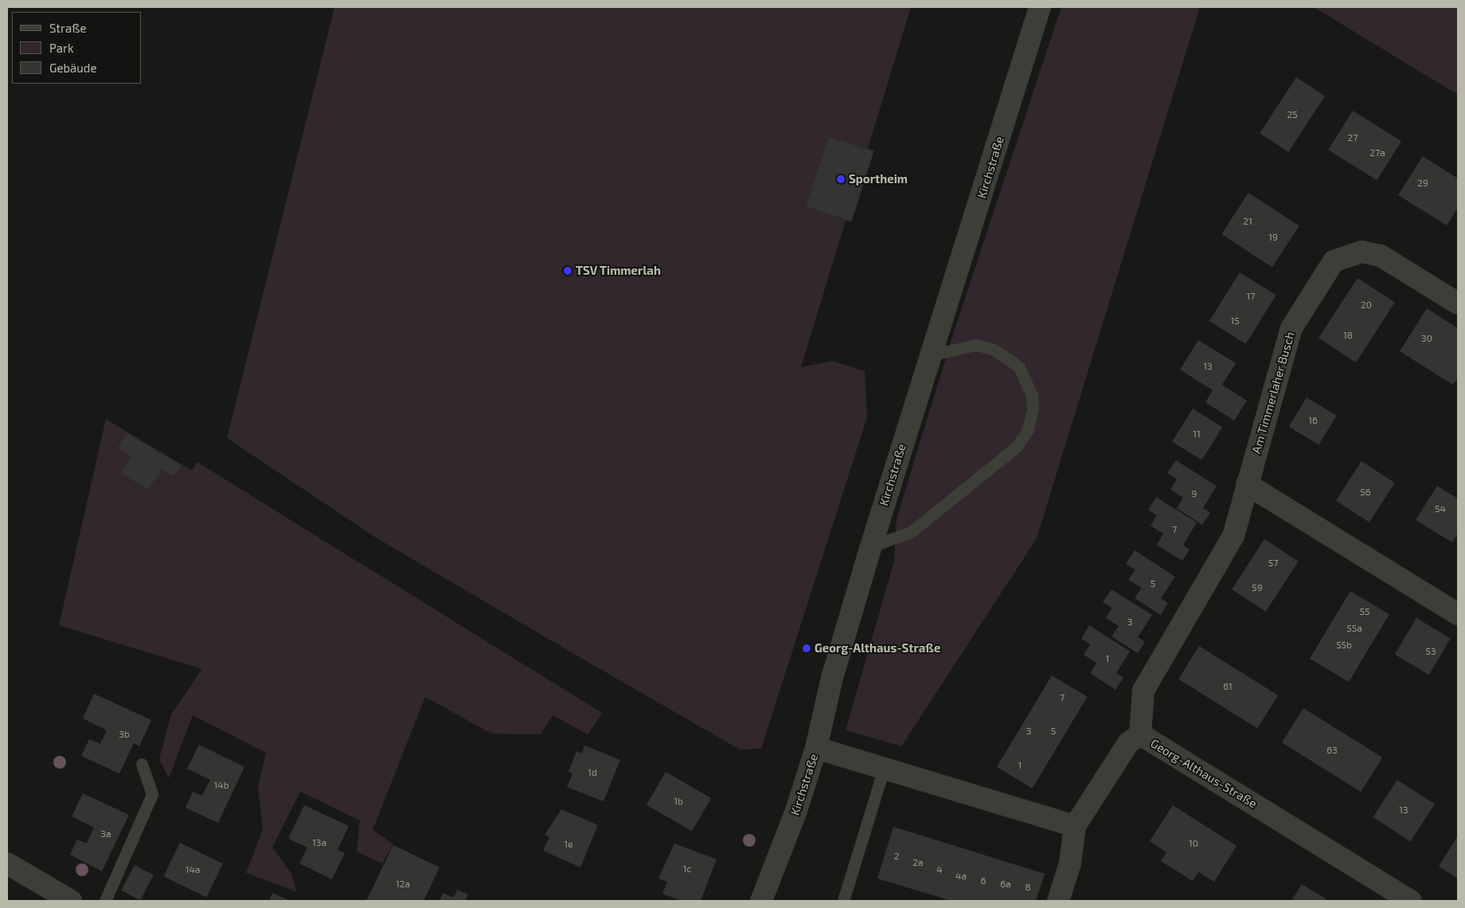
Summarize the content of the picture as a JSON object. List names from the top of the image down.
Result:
{
  "streets": {
    "street": ["Kirchstraße", "Am Timmerlaher Busch", "Georg-Althaus-Straße"]
  },
  "crossings": [
    ["Am Timmerlaher Busch", "Georg-Althaus-Straße"]
  ],
  "places": ["Sportheim", "TSV Timmerlah", "Georg-Althaus-Straße"],
  "house_numbers": [
    "25",
    "27",
    "27a",
    "29",
    "21",
    "19",
    "17",
    "20",
    "15",
    "18",
    "30",
    "13",
    "16",
    "11",
    "56",
    "9",
    "54",
    "7",
    "57",
    "5",
    "59",
    "55",
    "3",
    "55a",
    "55b",
    "53",
    "1",
    "61",
    "7",
    "3",
    "5",
    "3b",
    "63",
    "1",
    "1d",
    "14b",
    "1b",
    "13",
    "3a",
    "13a",
    "10",
    "1e",
    "2",
    "2a",
    "1c",
    "14a",
    "4",
    "4a",
    "6",
    "12a",
    "6a",
    "8"
  ],
  "legend": ["Straße", "Park", "Gebäude"]
}
